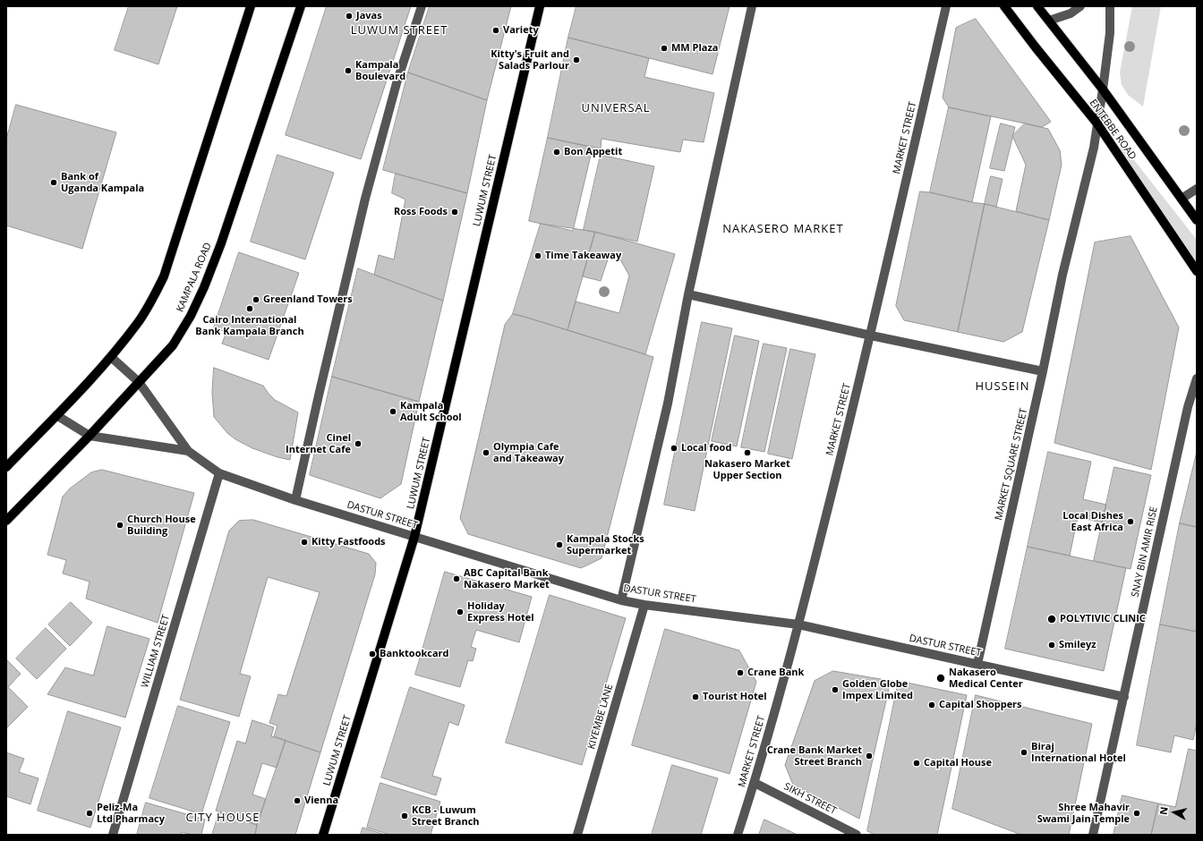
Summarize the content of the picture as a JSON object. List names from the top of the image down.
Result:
{
  "streets": {
    "main road": ["ENTEBBE ROAD", "LUWUM STREET", "KAMPALA ROAD"],
    "street": [
      "MARKET STREET",
      "MARKET SQUARE STREET",
      "DASTUR STREET",
      "SNAY BIN AMIR RISE",
      "WILLIAM STREET",
      "KIYEMBE LANE",
      "SIKH STREET"
    ]
  },
  "crossings": [
    ["ENTEBBE ROAD", "MARKET SQUARE STREET"],
    ["MARKET STREET", "DASTUR STREET"],
    ["MARKET STREET", "SIKH STREET"],
    ["LUWUM STREET", "DASTUR STREET"],
    ["KAMPALA ROAD", "DASTUR STREET"],
    ["MARKET SQUARE STREET", "DASTUR STREET"],
    ["DASTUR STREET", "SNAY BIN AMIR RISE"],
    ["DASTUR STREET", "WILLIAM STREET"],
    ["DASTUR STREET", "KIYEMBE LANE"]
  ],
  "districts": [
    "LUWUM STREET",
    "UNIVERSAL",
    "NAKASERO MARKET",
    "HUSSEIN",
    "CITY HOUSE"
  ],
  "places": [
    "Javas",
    "Variety",
    "MM Plaza",
    "Kitty's Fruit and Salads Parlour",
    "Kampala Boulevard",
    "Bon Appetit",
    "Bank of Uganda Kampala",
    "Ross Foods",
    "Time Takeaway",
    "Greenland Towers",
    "Cairo International Bank Kampala Branch",
    "Kampala Adult School",
    "Cinel Internet Cafe",
    "Local food",
    "Olympia Cafe and Takeaway",
    "Nakasero Market Upper Section",
    "Local Dishes East Africa",
    "Church House Building",
    "Kitty Fastfoods",
    "Kampala Stocks Supermarket",
    "ABC Capital Bank Nakasero Market",
    "Holiday Express Hotel",
    "POLYTIVIC CLINIC",
    "Smileyz",
    "Banktookcard",
    "Crane Bank",
    "Nakasero Medical Center",
    "Golden Globe Impex Limited",
    "Tourist Hotel",
    "Capital Shoppers",
    "Biraj International Hotel",
    "Crane Bank Market Street Branch",
    "Capital House",
    "Vienna",
    "Peliz-Ma Ltd Pharmacy",
    "Shree Mahavir Swami Jain Temple",
    "KCB - Luwum Street Branch"
  ],
  "north": "left"
}
